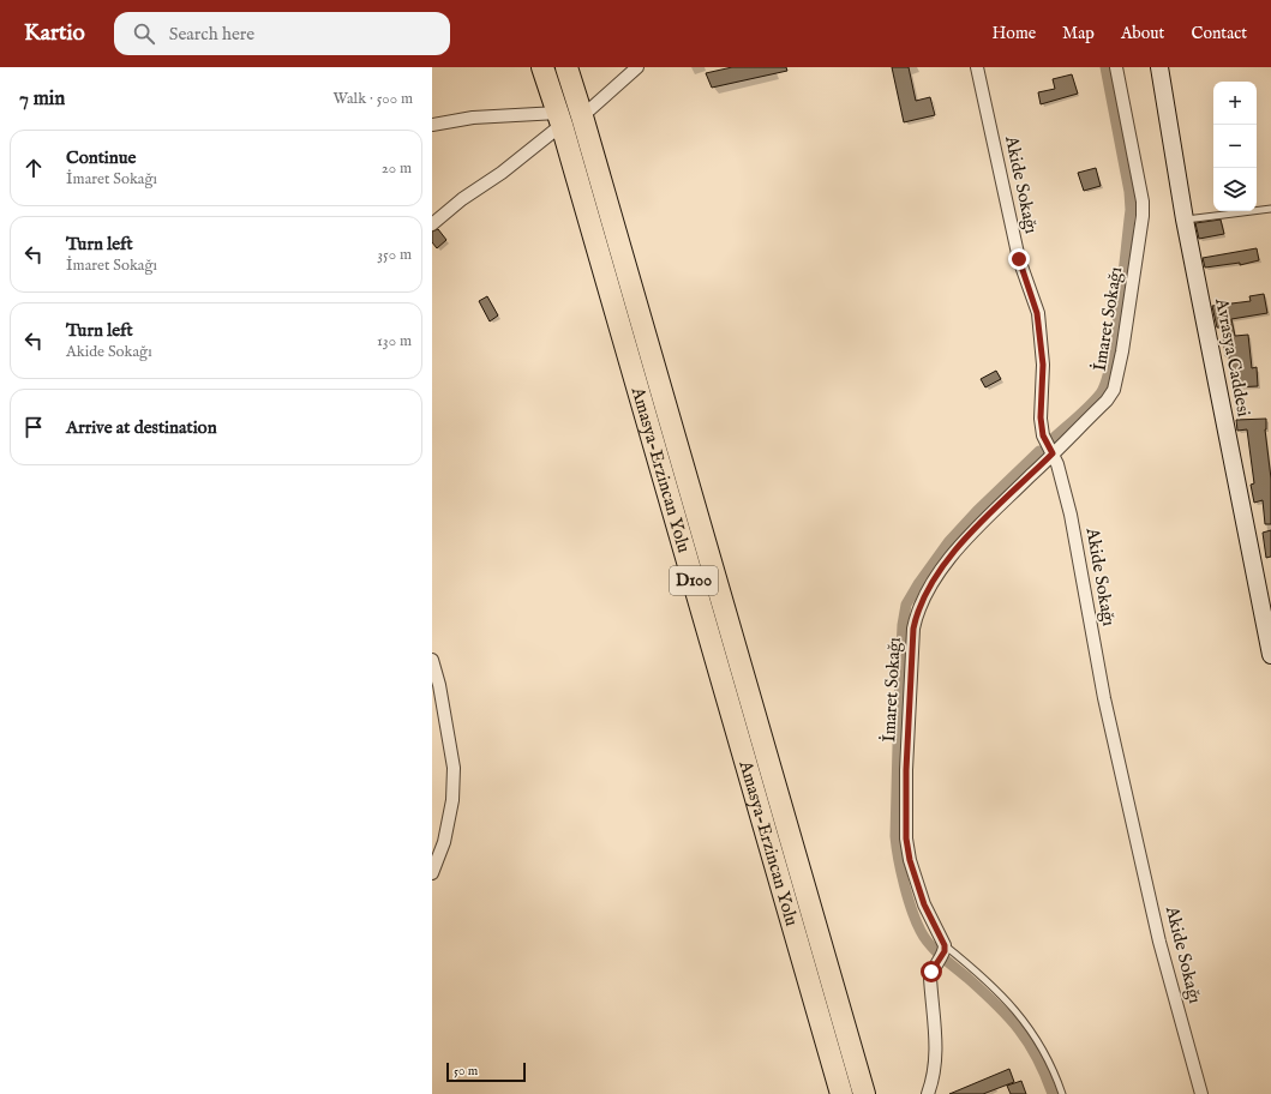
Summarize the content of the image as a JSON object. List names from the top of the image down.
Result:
{
  "streets": {
    "highway": ["Amasya-Erzincan Yolu", "D100"],
    "street": ["Akide Sokağı", "İmaret Sokağı", "Avrasya Caddesi"]
  },
  "crossings": [
    ["Akide Sokağı", "İmaret Sokağı"]
  ],
  "scale_bar": "50 m",
  "page": {
    "header": "Kartio",
    "search": "Search here",
    "nav": [
      "Home",
      "Map",
      "About",
      "Contact"
    ],
    "heading": ["7 min", "Walk · 500 m"],
    "map_buttons": ["+", "−"],
    "list": [
      ["Continue", "İmaret Sokağı", "20 m"],
      ["Turn left", "İmaret Sokağı", "350 m"],
      ["Turn left", "Akide Sokağı", "130 m"],
      "Arrive at destination"
    ],
    "scale": "50 m"
  }
}
